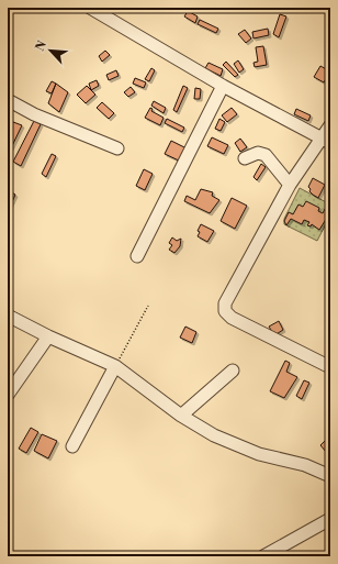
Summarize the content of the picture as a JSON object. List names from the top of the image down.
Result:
{
  "north": "top left"
}
